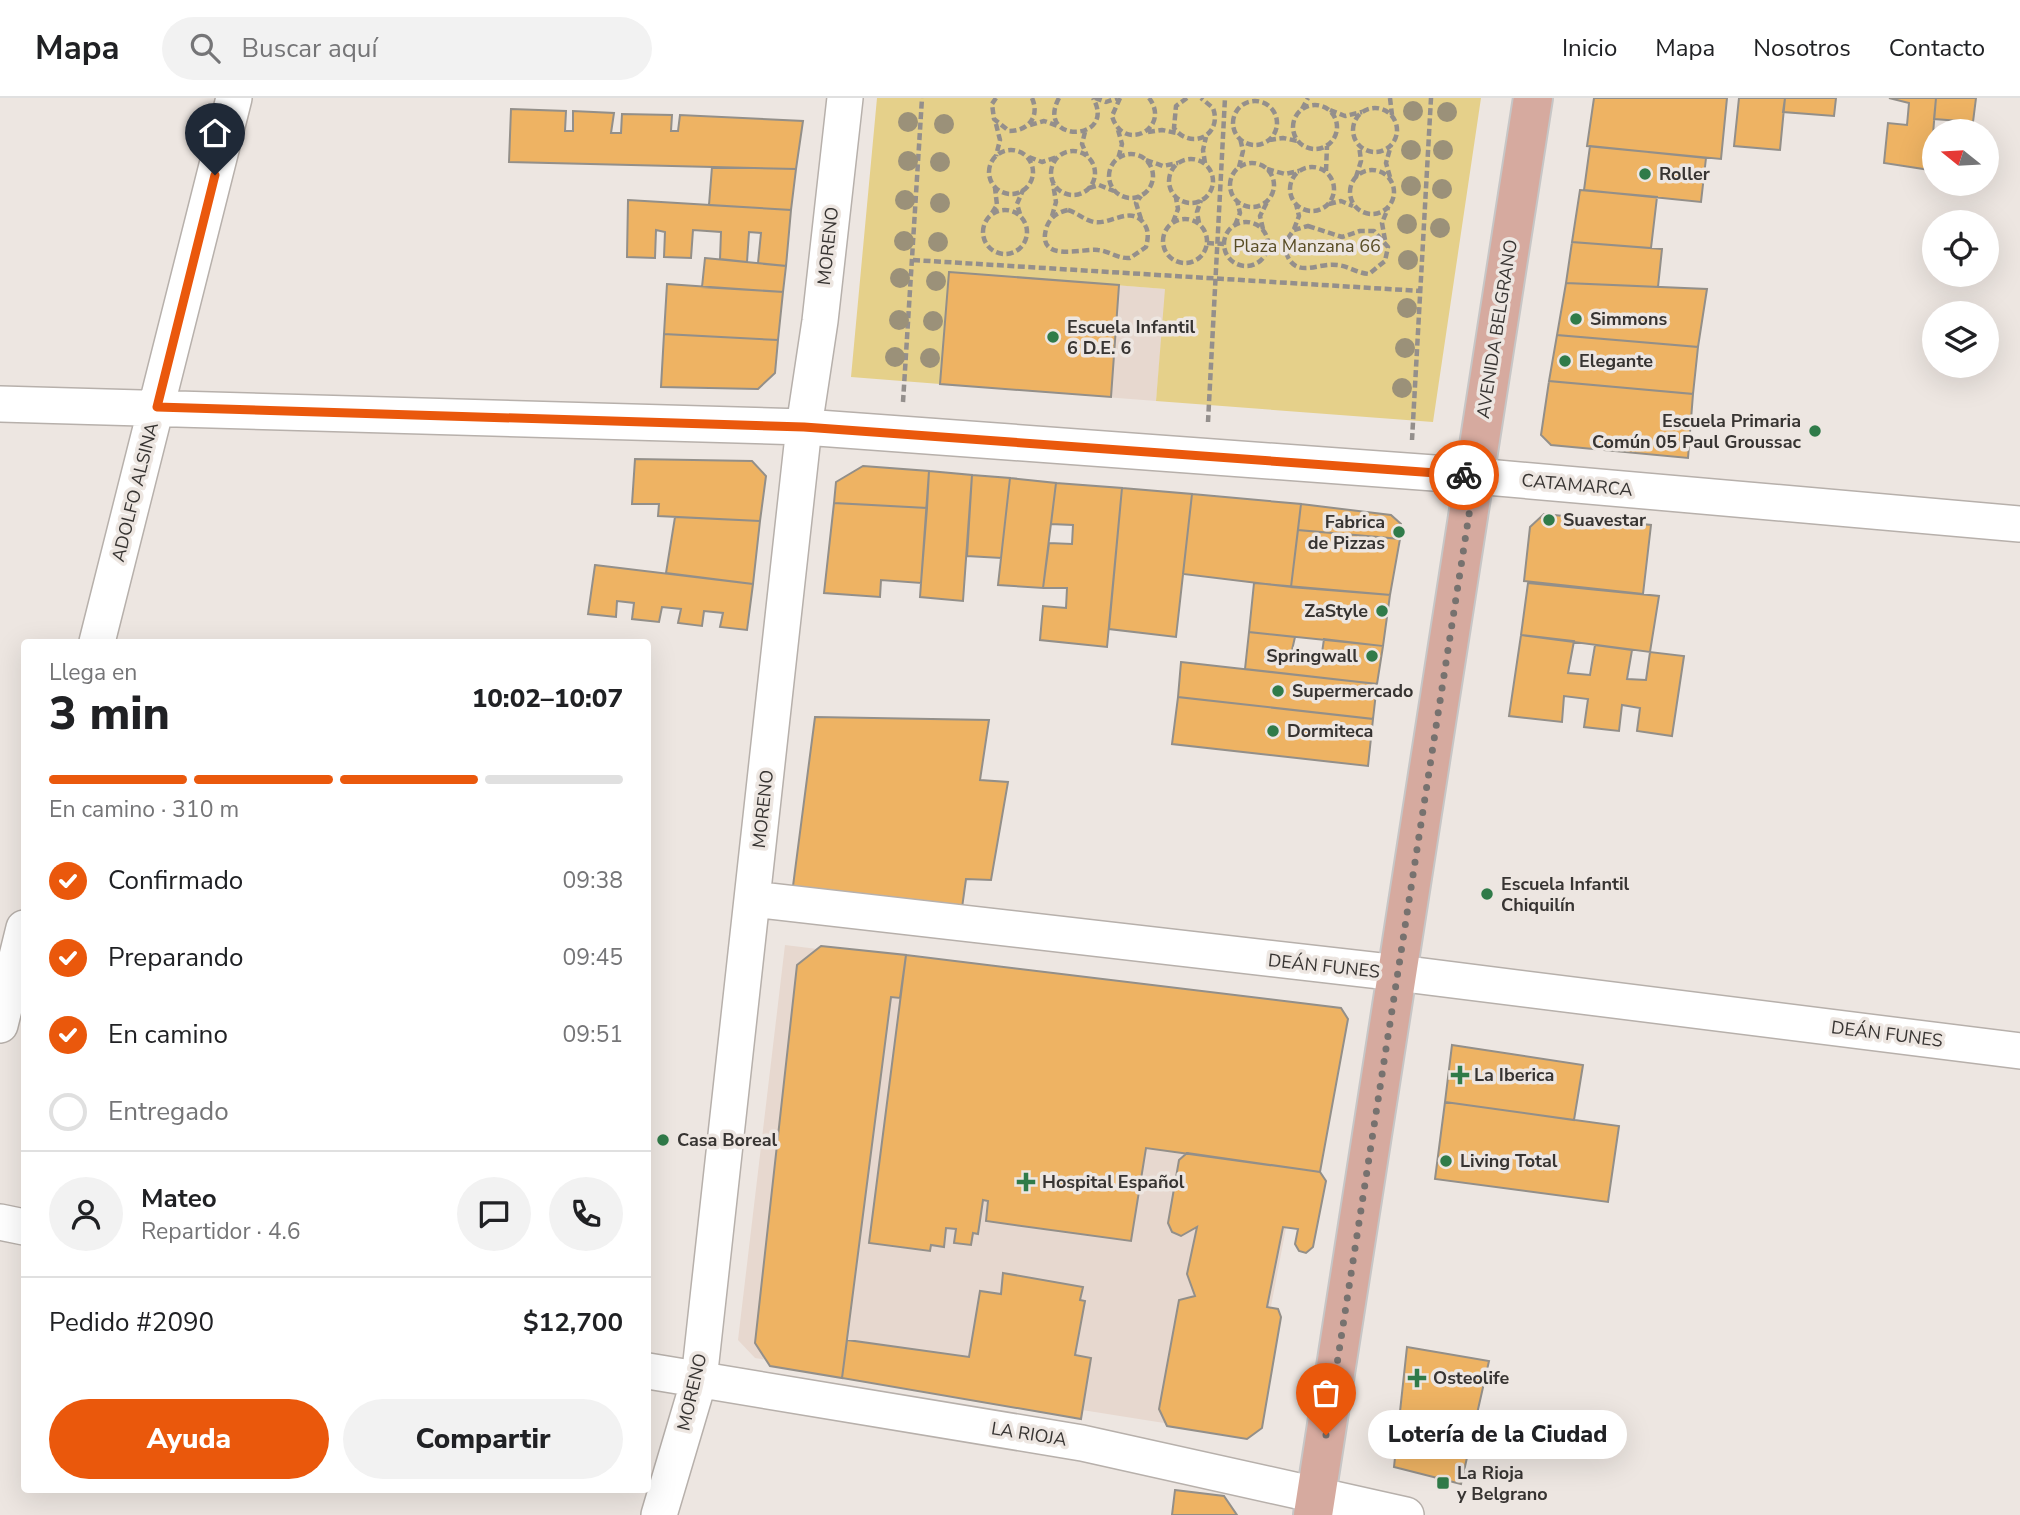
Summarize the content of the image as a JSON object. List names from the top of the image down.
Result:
{
  "streets": {
    "main road": ["AVENIDA BELGRANO"],
    "street": [
      "MORENO",
      "CATAMARCA",
      "ADOLFO ALSINA",
      "DEÁN FUNES",
      "LA RIOJA"
    ]
  },
  "crossings": [
    ["MORENO", "CATAMARCA"],
    ["MORENO", "DEÁN FUNES"],
    ["MORENO", "LA RIOJA"],
    ["AVENIDA BELGRANO", "CATAMARCA"],
    ["AVENIDA BELGRANO", "DEÁN FUNES"],
    ["AVENIDA BELGRANO", "LA RIOJA"],
    ["CATAMARCA", "ADOLFO ALSINA"]
  ],
  "parks": ["Plaza Manzana 66"],
  "places": {
    "other": [
      "Roller",
      "Simmons",
      "Escuela Infantil 6 D.E. 6",
      "Elegante",
      "Escuela Primaria Común 05 Paul Groussac",
      "Suavestar",
      "Fabrica de Pizzas",
      "ZaStyle",
      "Springwall",
      "Supermercado",
      "Dormiteca",
      "Escuela Infantil Chiquilín",
      "Casa Boreal",
      "Living Total",
      "Lotería de la Ciudad"
    ],
    "health": ["La Iberica", "Hospital Español", "Osteolife"],
    "transit": ["La Rioja y Belgrano"]
  },
  "north": "left",
  "page": {
    "header": "Mapa",
    "search": "Buscar aquí",
    "nav": [
      "Inicio",
      "Mapa",
      "Nosotros",
      "Contacto"
    ],
    "heading": ["3 min", "Llega en", "10:02–10:07"],
    "panel": [
      "Mateo",
      "Repartidor · 4.6",
      "Pedido #2090",
      "$12,700"
    ],
    "bar": "En camino · 310 m",
    "list": [
      ["Confirmado", "09:38"],
      ["Preparando", "09:45"],
      ["En camino", "09:51"],
      "Entregado"
    ],
    "buttons": ["Ayuda", "Compartir"],
    "bubble": "Lotería de la Ciudad"
  }
}
